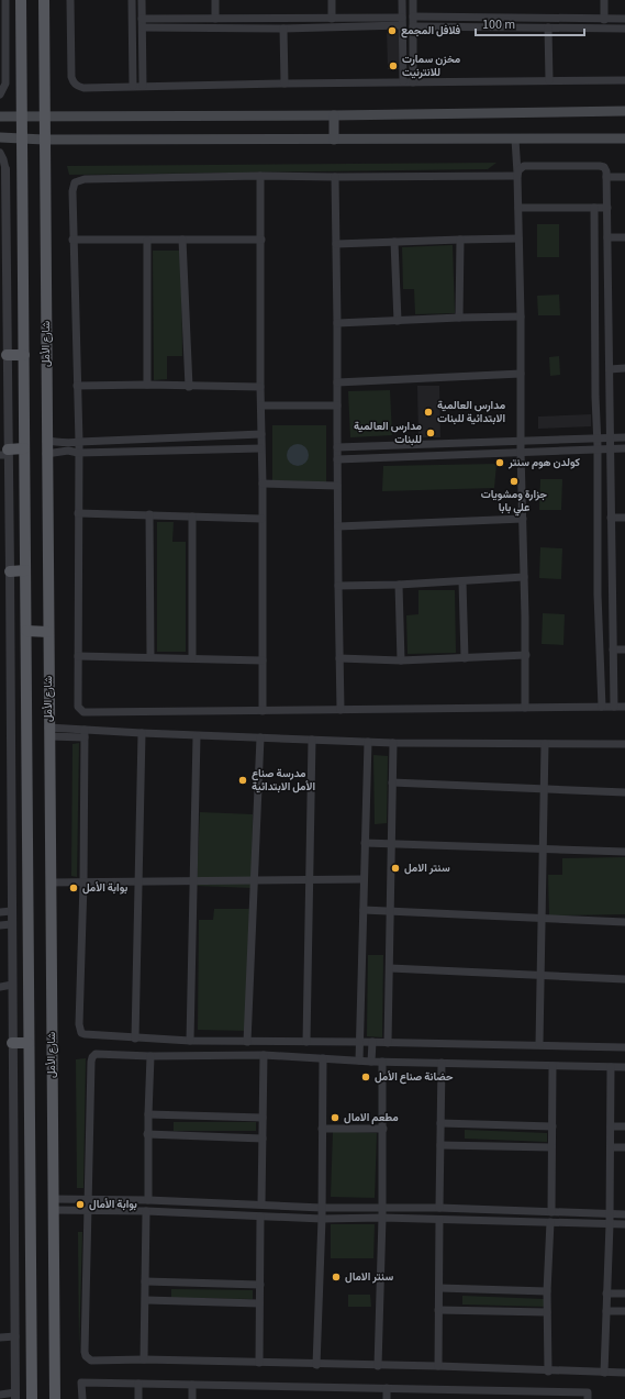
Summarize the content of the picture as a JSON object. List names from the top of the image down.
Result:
{
  "streets": {
    "main road": ["شارع الأمل"]
  },
  "places": [
    "فلافل المجمع",
    "مخزن سمارت للانترنيت",
    "مدارس العالمية الابتدائية للبنات",
    "مدارس العالمية للبنات",
    "كولدن هوم سنتر",
    "جزارة ومشويات علي بابا",
    "مدرسة صناع الأمل الابتدائية",
    "سنتر الامل",
    "بوابة الأمل",
    "حضانة صناع الأمل",
    "مطعم الامال",
    "بوابة الأمال",
    "سنتر الامال"
  ],
  "scale_bar": "100 m"
}
